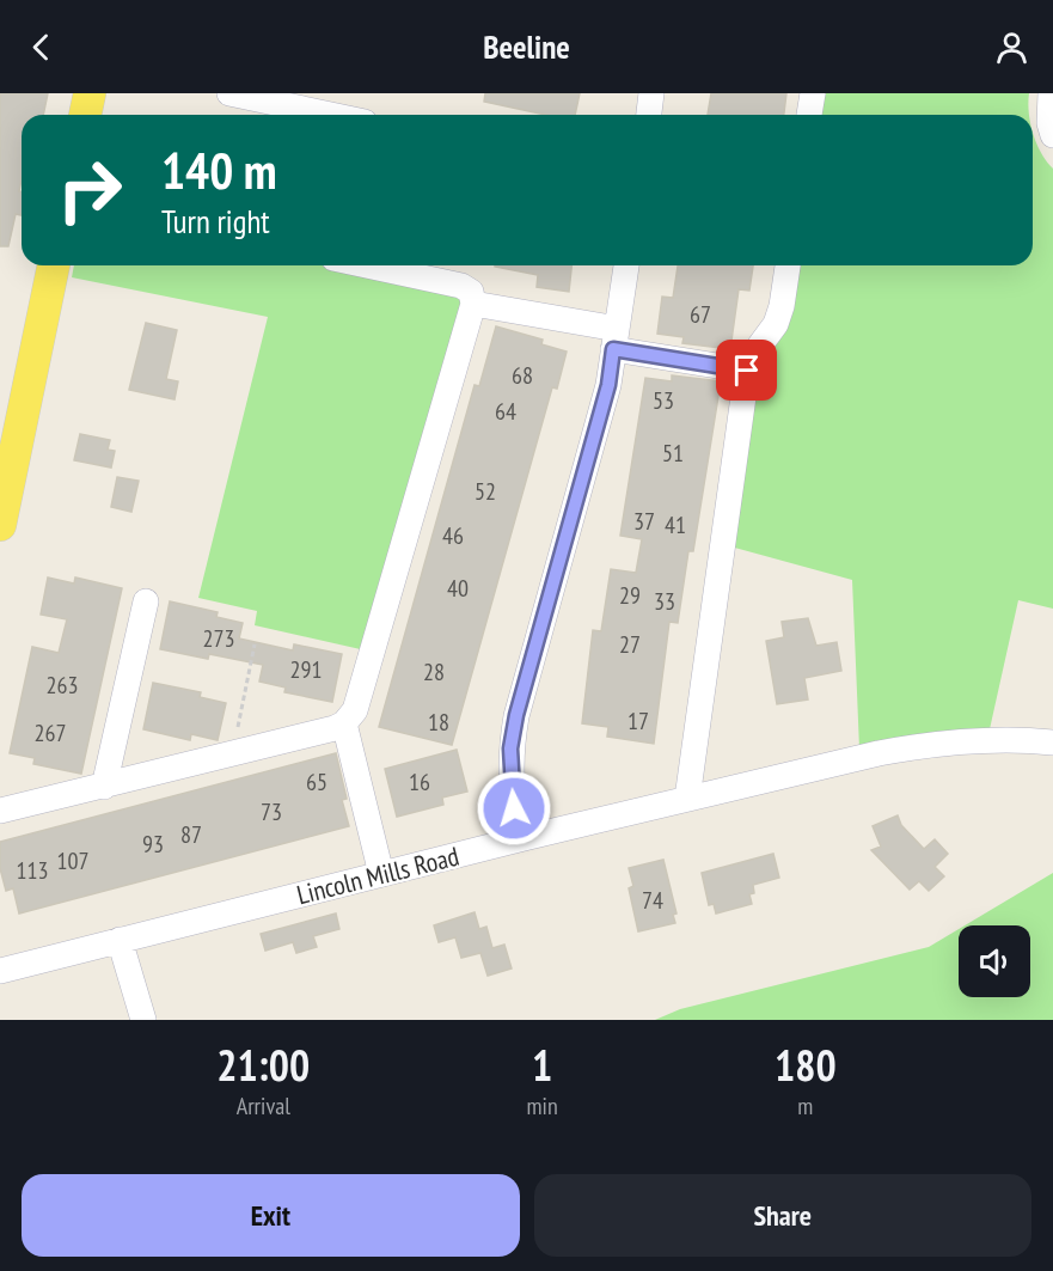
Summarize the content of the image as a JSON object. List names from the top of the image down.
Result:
{
  "streets": {
    "street": ["Lincoln Mills Road"]
  },
  "house_numbers": [
    "67",
    "68",
    "53",
    "64",
    "51",
    "52",
    "37",
    "41",
    "46",
    "40",
    "29",
    "33",
    "273",
    "27",
    "291",
    "28",
    "263",
    "17",
    "18",
    "267",
    "65",
    "16",
    "73",
    "87",
    "93",
    "107",
    "113",
    "74"
  ],
  "page": {
    "header": "Beeline",
    "turn": ["140 m", "Turn right"],
    "eta": [
      "21:00",
      "Arrival",
      "1",
      "min",
      "180",
      "m"
    ],
    "buttons": ["Exit", "Share"]
  }
}
